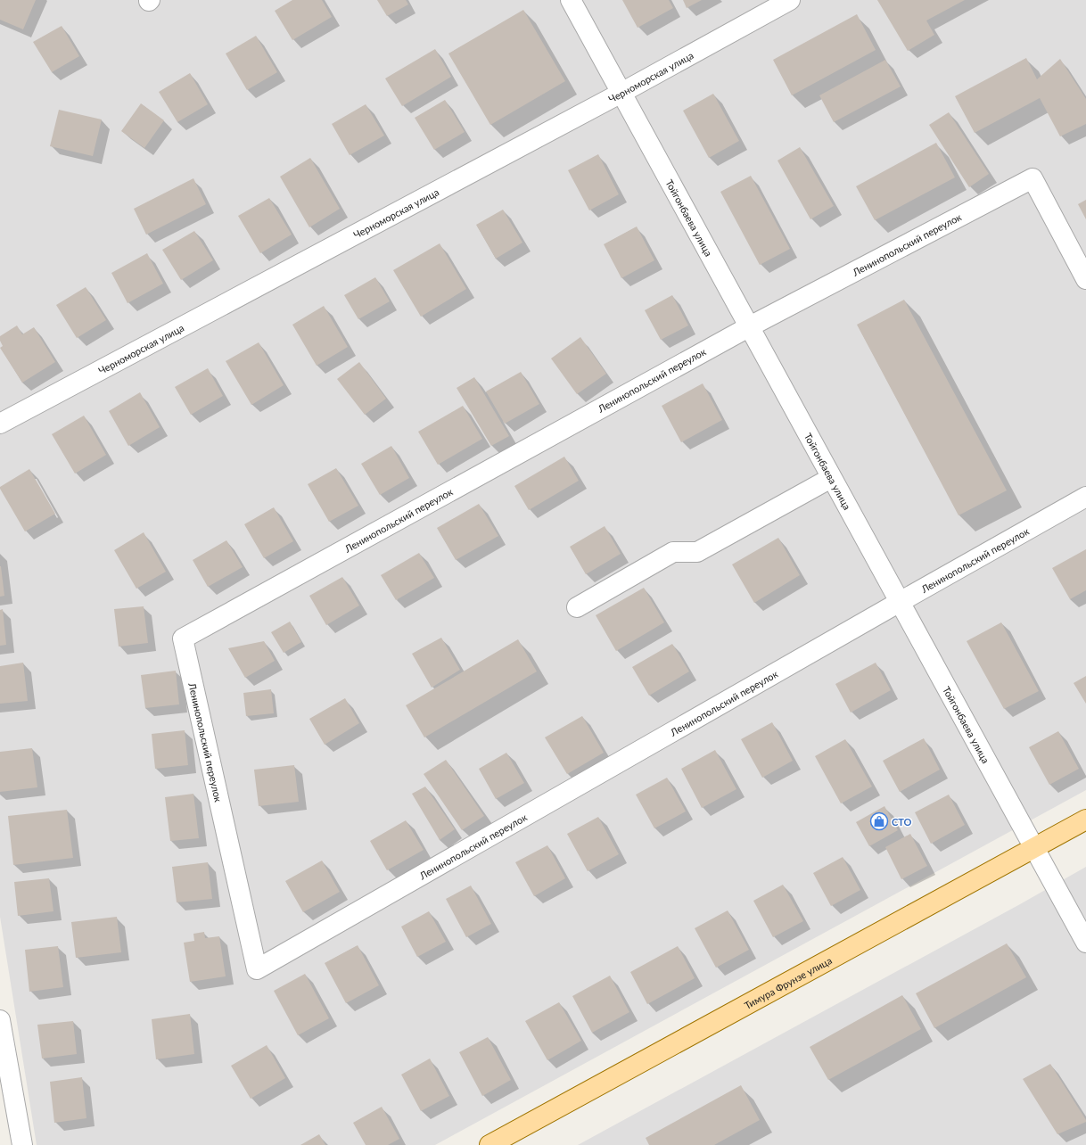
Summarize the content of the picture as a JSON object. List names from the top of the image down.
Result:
{
  "streets": {
    "main road": ["Тимура Фрунзе улица"],
    "street": ["Черноморская улица", "Тойгонбаева улица", "Ленинопольский переулок"]
  },
  "crossings": [
    ["Черноморская улица", "Тойгонбаева улица"],
    ["Тойгонбаева улица", "Ленинопольский переулок"],
    ["Тойгонбаева улица", "Тимура Фрунзе улица"]
  ],
  "places": {
    "shop": ["СТО"]
  }
}
